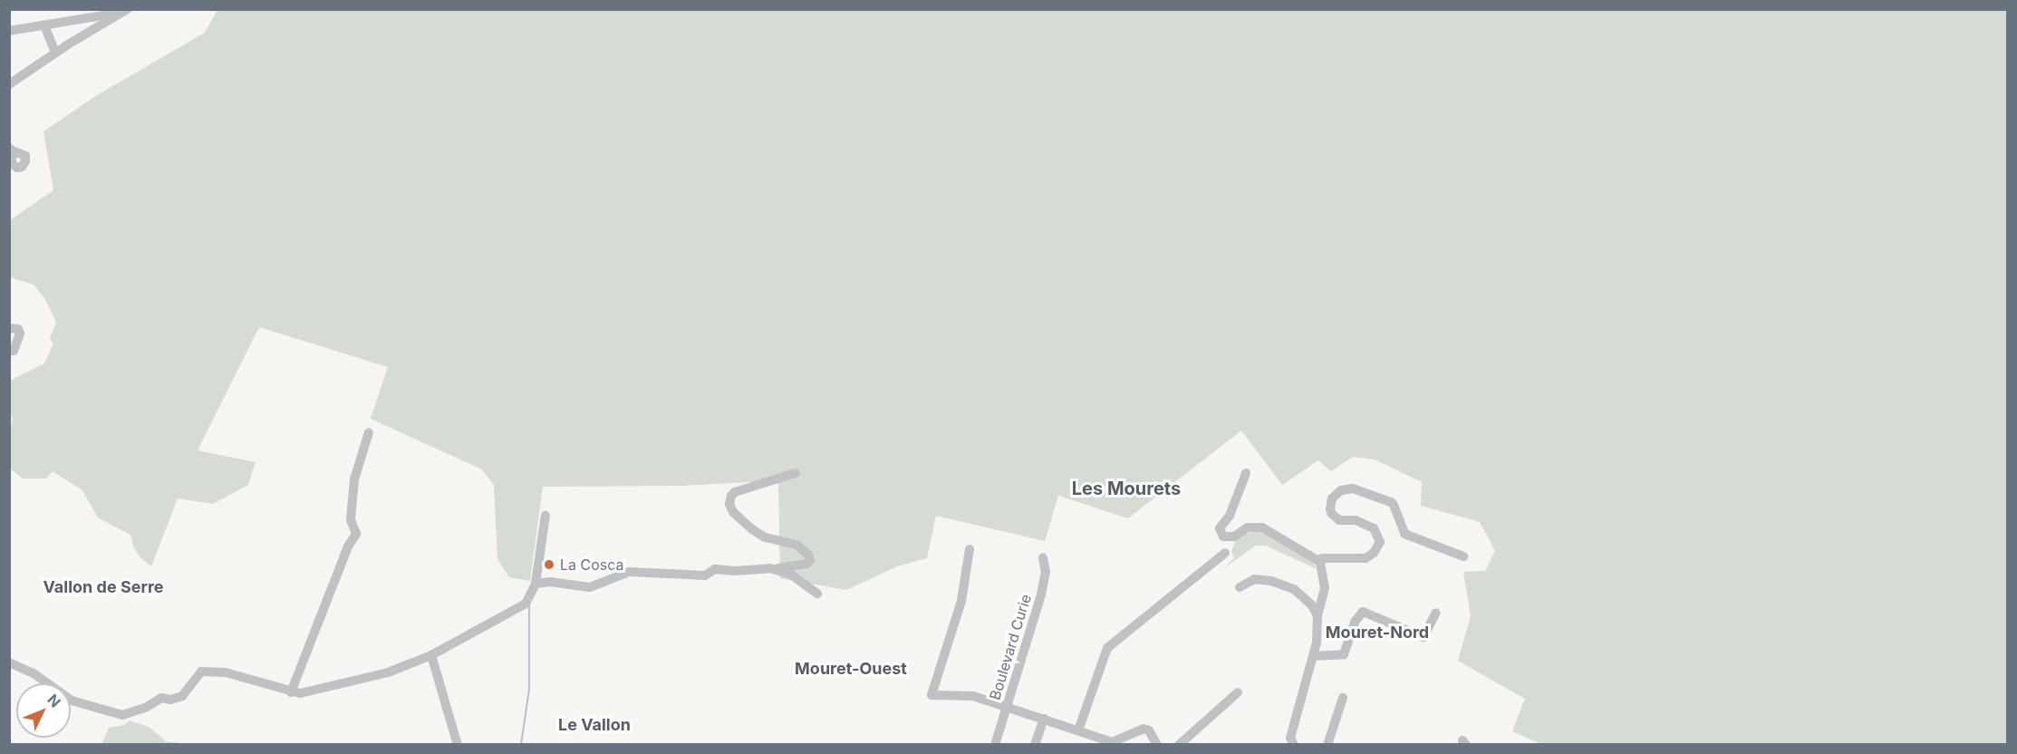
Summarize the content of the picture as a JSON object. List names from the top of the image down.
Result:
{
  "streets": {
    "street": ["Boulevard Curie"]
  },
  "districts": [
    "Les Mourets",
    "Vallon de Serre",
    "Mouret-Nord",
    "Mouret-Ouest",
    "Le Vallon"
  ],
  "places": ["La Cosca"],
  "north": "top right"
}
